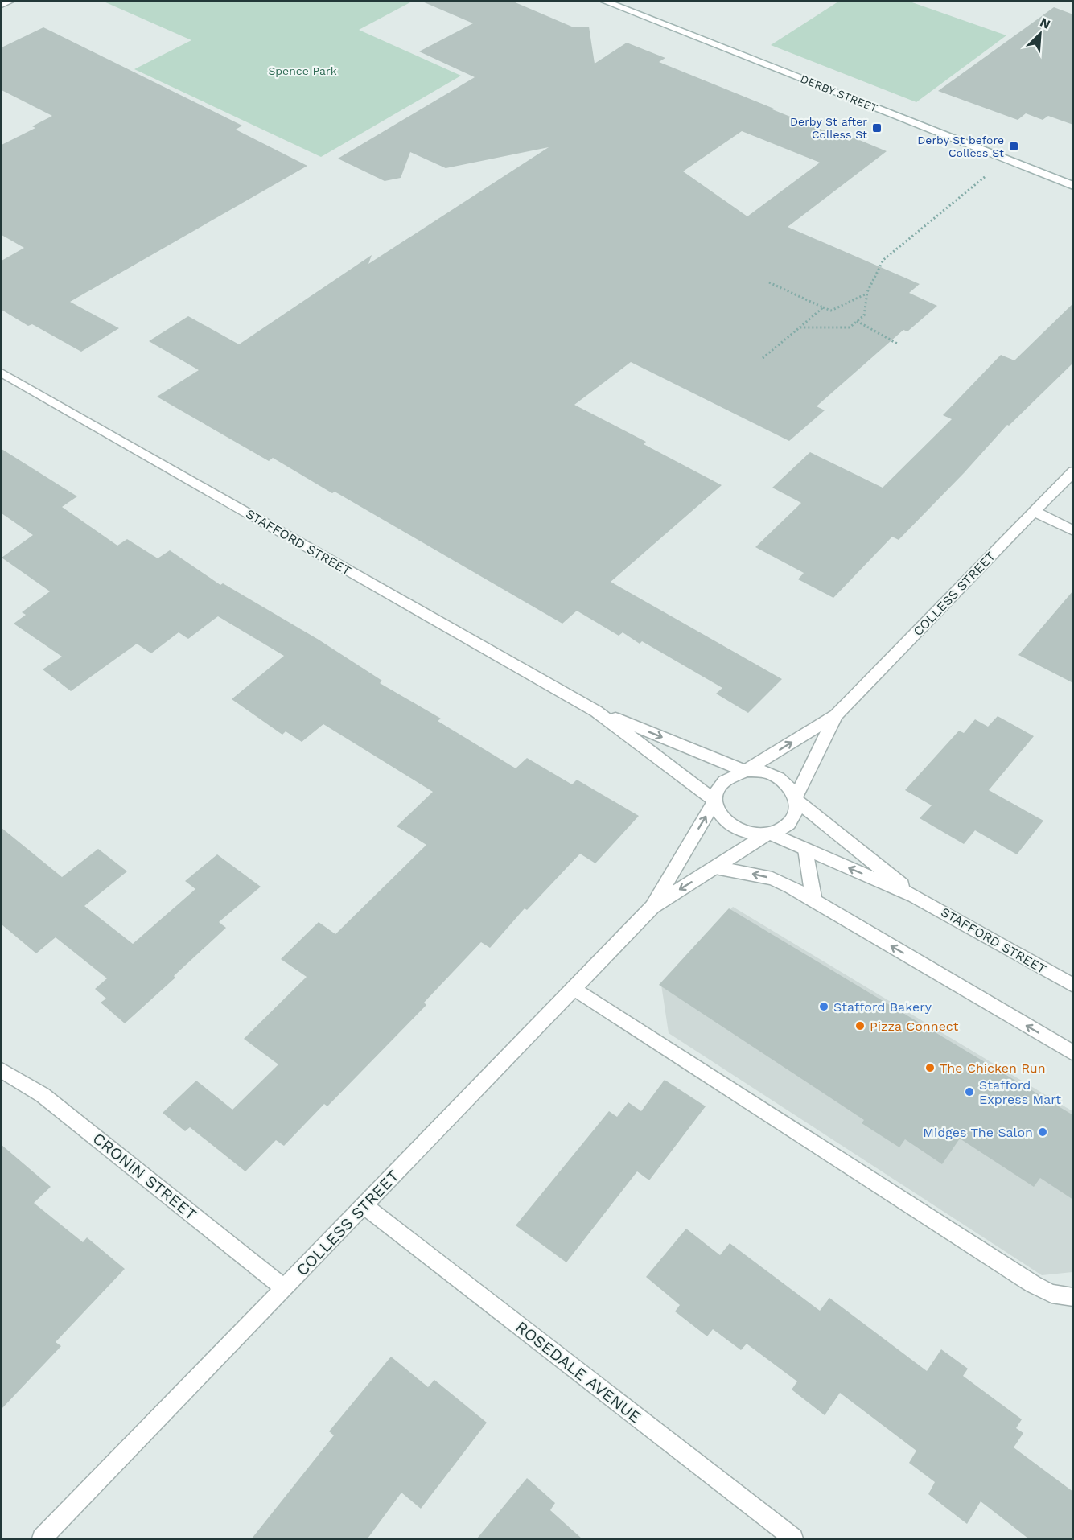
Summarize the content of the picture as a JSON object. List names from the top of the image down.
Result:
{
  "streets": {
    "street": [
      "DERBY STREET",
      "STAFFORD STREET",
      "COLLESS STREET",
      "CRONIN STREET",
      "ROSEDALE AVENUE"
    ]
  },
  "crossings": [
    ["STAFFORD STREET", "COLLESS STREET"],
    ["COLLESS STREET", "CRONIN STREET"],
    ["COLLESS STREET", "ROSEDALE AVENUE"]
  ],
  "parks": ["Spence Park"],
  "places": {
    "transit": ["Derby St after Colless St", "Derby St before Colless St"],
    "other": [
      "Stafford Bakery",
      "Pizza Connect",
      "The Chicken Run",
      "Stafford Express Mart",
      "Midges The Salon"
    ]
  },
  "north": "top right"
}
